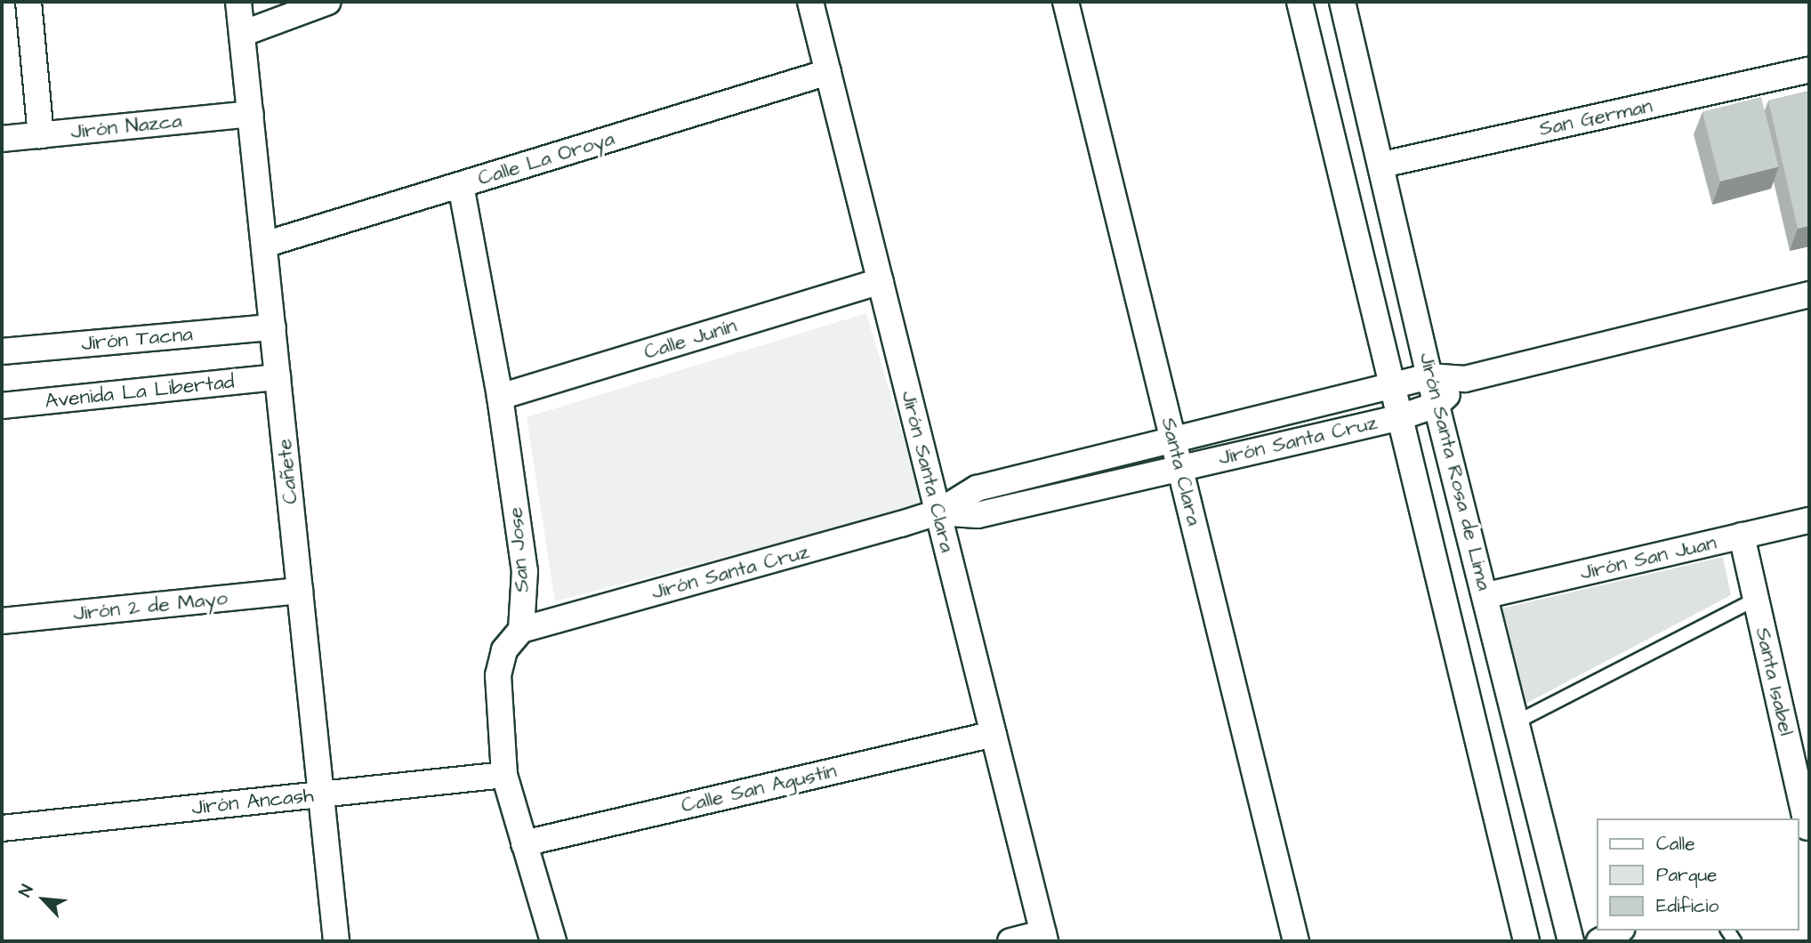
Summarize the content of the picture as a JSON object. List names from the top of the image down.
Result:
{
  "streets": {
    "street": [
      "San German",
      "Jirón Nazca",
      "Calle La Oroya",
      "Jirón Tacna",
      "Calle Junín",
      "Avenida La Libertad",
      "Jirón Santa Cruz",
      "Cañete",
      "Jirón Santa Clara",
      "Santa Clara",
      "Jirón Santa Rosa de Lima",
      "San Jose",
      "Jirón San Juan",
      "Jirón 2 de Mayo",
      "Santa Isabel",
      "Calle San Agustín",
      "Jirón Ancash"
    ]
  },
  "crossings": [
    ["San German", "Jirón Santa Rosa de Lima"],
    ["Jirón Nazca", "Cañete"],
    ["Calle La Oroya", "Cañete"],
    ["Calle La Oroya", "Jirón Santa Clara"],
    ["Calle La Oroya", "San Jose"],
    ["Jirón Tacna", "Cañete"],
    ["Calle Junín", "Jirón Santa Clara"],
    ["Calle Junín", "San Jose"],
    ["Avenida La Libertad", "Cañete"],
    ["Jirón Santa Cruz", "Jirón Santa Clara"],
    ["Jirón Santa Cruz", "Santa Clara"],
    ["Jirón Santa Cruz", "Jirón Santa Rosa de Lima"],
    ["Jirón Santa Cruz", "San Jose"],
    ["Cañete", "Jirón 2 de Mayo"],
    ["Cañete", "Jirón Ancash"],
    ["Jirón Santa Clara", "Calle San Agustín"],
    ["Jirón Santa Rosa de Lima", "Jirón San Juan"],
    ["Jirón San Juan", "Santa Isabel"]
  ],
  "legend": ["Calle", "Parque", "Edificio"],
  "north": "top left"
}
